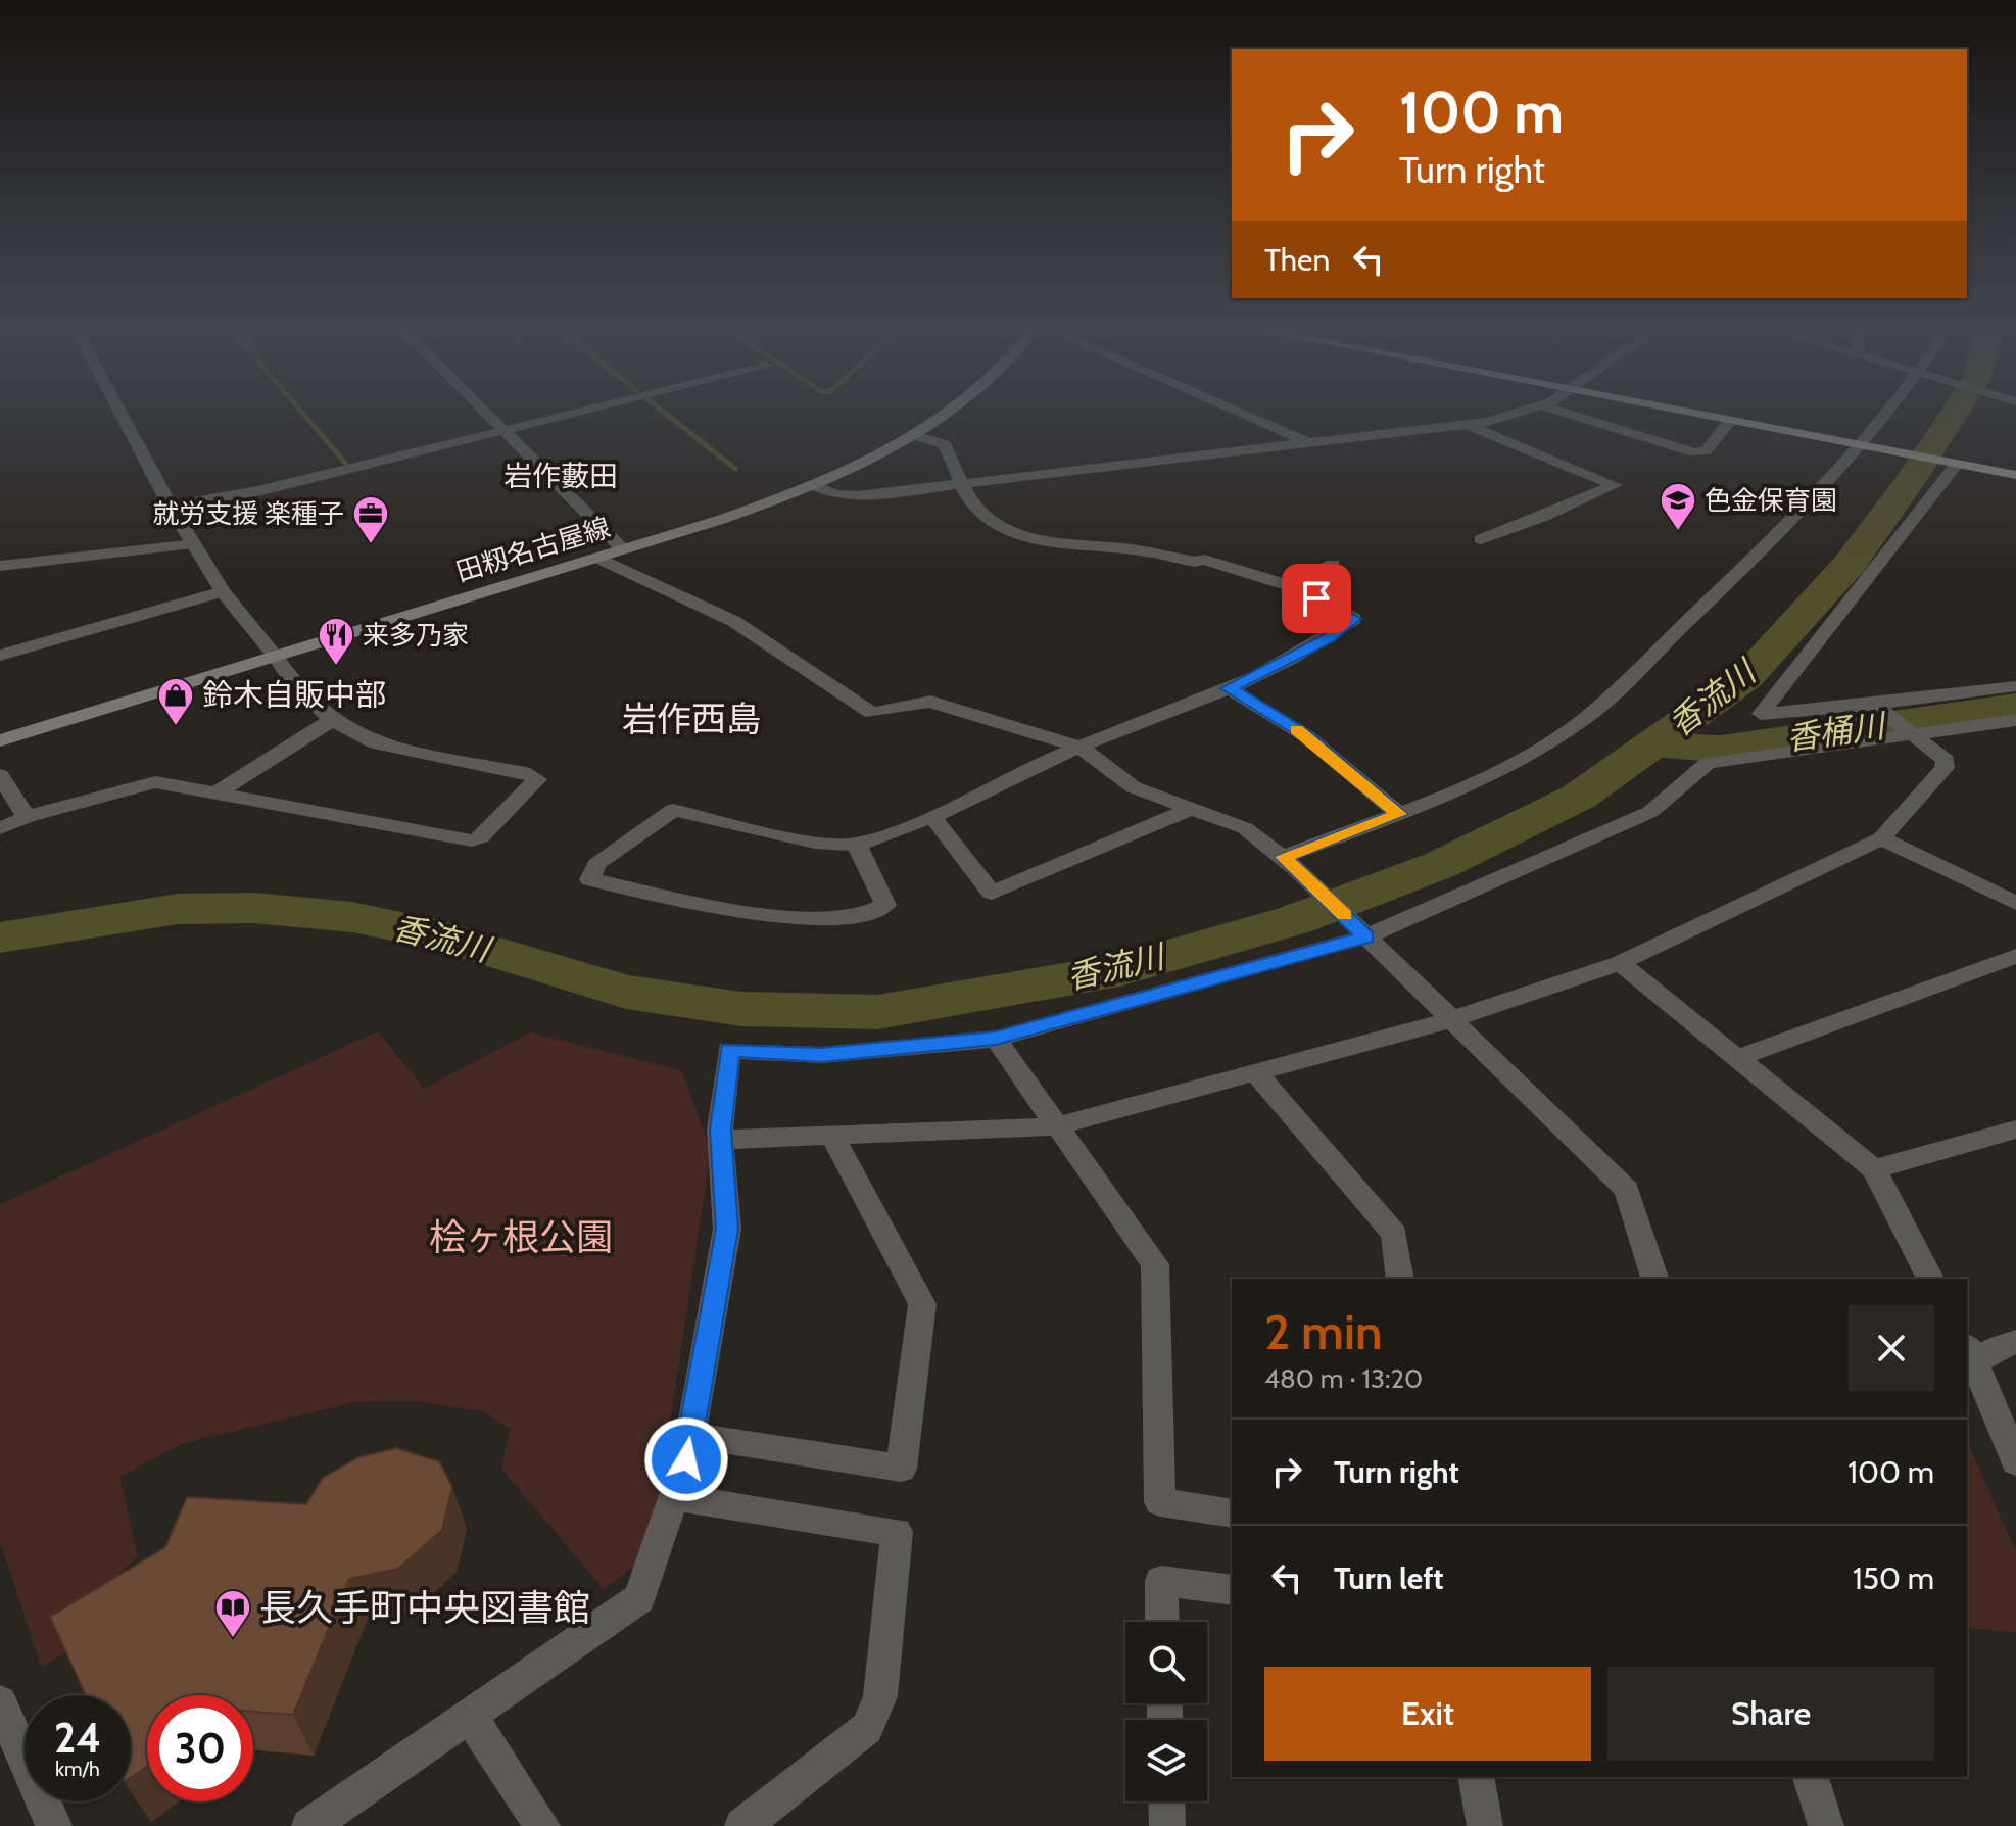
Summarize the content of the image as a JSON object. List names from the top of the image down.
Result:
{
  "streets": {
    "main road": ["田籾名古屋線"]
  },
  "districts": ["岩作藪田", "岩作西島"],
  "water": ["香流川", "香桶川"],
  "parks": ["桧ヶ根公園"],
  "places": {
    "school or university": ["色金保育園"],
    "office": ["就労支援 楽種子"],
    "restaurant": ["来多乃家"],
    "shop": ["鈴木自販中部"],
    "library": ["長久手町中央図書館"]
  },
  "page": {
    "turn": ["100 m", "Turn right"],
    "then": "Then",
    "heading": ["2 min", "480 m · 13:20"],
    "list": [
      {
        "name": "Turn right",
        "value": "100 m"
      },
      {
        "name": "Turn left",
        "value": "150 m"
      }
    ],
    "buttons": ["Exit", "Share"],
    "speed": "24 km/h",
    "limit": "30"
  }
}
